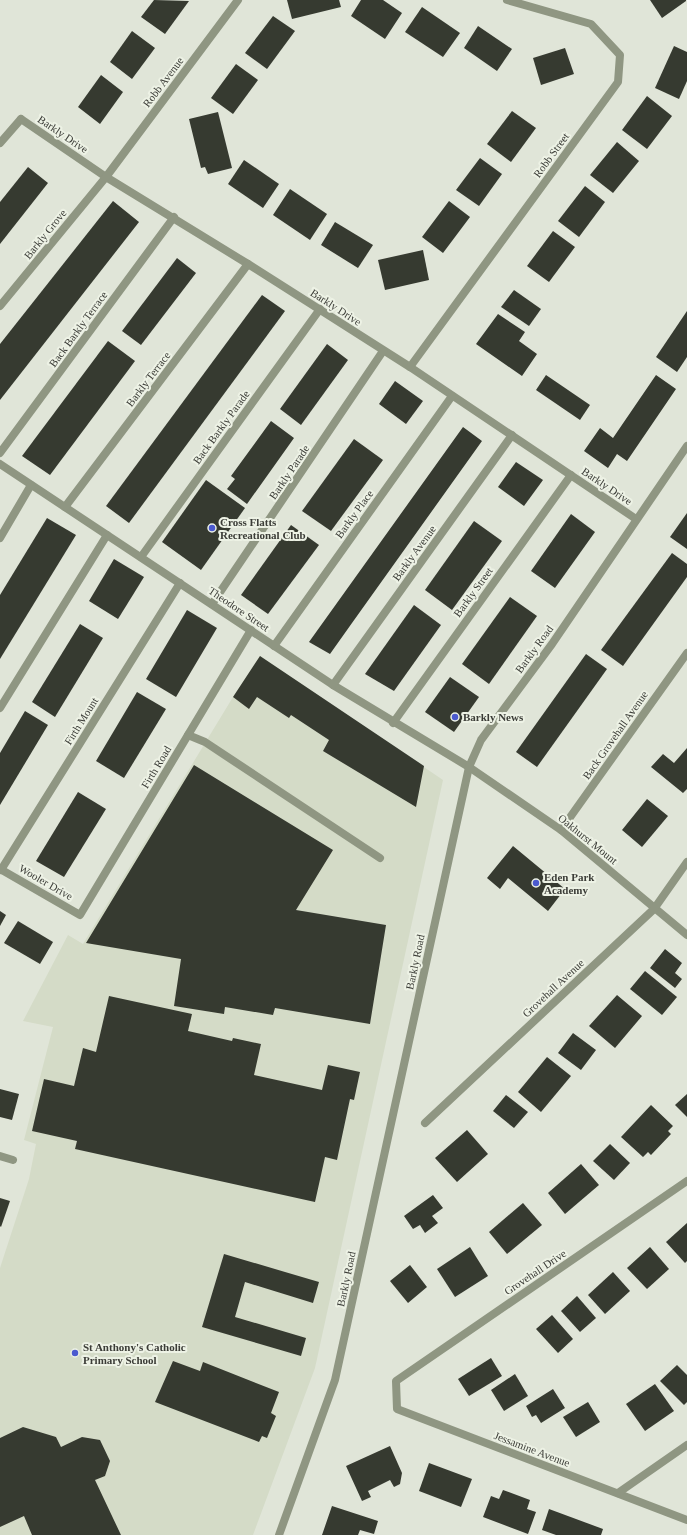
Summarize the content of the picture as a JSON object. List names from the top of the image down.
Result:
{
  "streets": {
    "street": [
      "Robb Avenue",
      "Barkly Drive",
      "Robb Street",
      "Barkly Grove",
      "Back Barkly Terrace",
      "Barkly Terrace",
      "Back Barkly Parade",
      "Barkly Parade",
      "Barkly Place",
      "Barkly Avenue",
      "Barkly Street",
      "Theodore Street",
      "Barkly Road",
      "Firth Mount",
      "Back Grovehall Avenue",
      "Firth Road",
      "Oakhurst Mount",
      "Wooler Drive",
      "Grovehall Avenue",
      "Grovehall Drive",
      "Jessamine Avenue"
    ]
  },
  "crossings": [
    ["Robb Avenue", "Barkly Drive"],
    ["Robb Avenue", "Barkly Grove"],
    ["Barkly Drive", "Robb Street"],
    ["Barkly Drive", "Barkly Grove"],
    ["Barkly Drive", "Back Barkly Terrace"],
    ["Barkly Drive", "Barkly Terrace"],
    ["Barkly Drive", "Back Barkly Parade"],
    ["Barkly Drive", "Barkly Parade"],
    ["Barkly Drive", "Barkly Place"],
    ["Barkly Drive", "Barkly Avenue"],
    ["Barkly Drive", "Barkly Street"],
    ["Barkly Drive", "Barkly Road"],
    ["Barkly Terrace", "Theodore Street"],
    ["Back Barkly Parade", "Theodore Street"],
    ["Barkly Parade", "Theodore Street"],
    ["Barkly Place", "Theodore Street"],
    ["Barkly Avenue", "Theodore Street"],
    ["Barkly Street", "Theodore Street"],
    ["Theodore Street", "Barkly Road"],
    ["Theodore Street", "Firth Mount"],
    ["Theodore Street", "Firth Road"],
    ["Theodore Street", "Oakhurst Mount"],
    ["Barkly Road", "Oakhurst Mount"],
    ["Firth Mount", "Wooler Drive"],
    ["Back Grovehall Avenue", "Oakhurst Mount"],
    ["Firth Road", "Wooler Drive"],
    ["Oakhurst Mount", "Grovehall Avenue"],
    ["Grovehall Drive", "Jessamine Avenue"]
  ],
  "places": [
    "Cross Flatts Recreational Club",
    "Barkly News",
    "Eden Park Academy",
    "St Anthony's Catholic Primary School"
  ]
}
